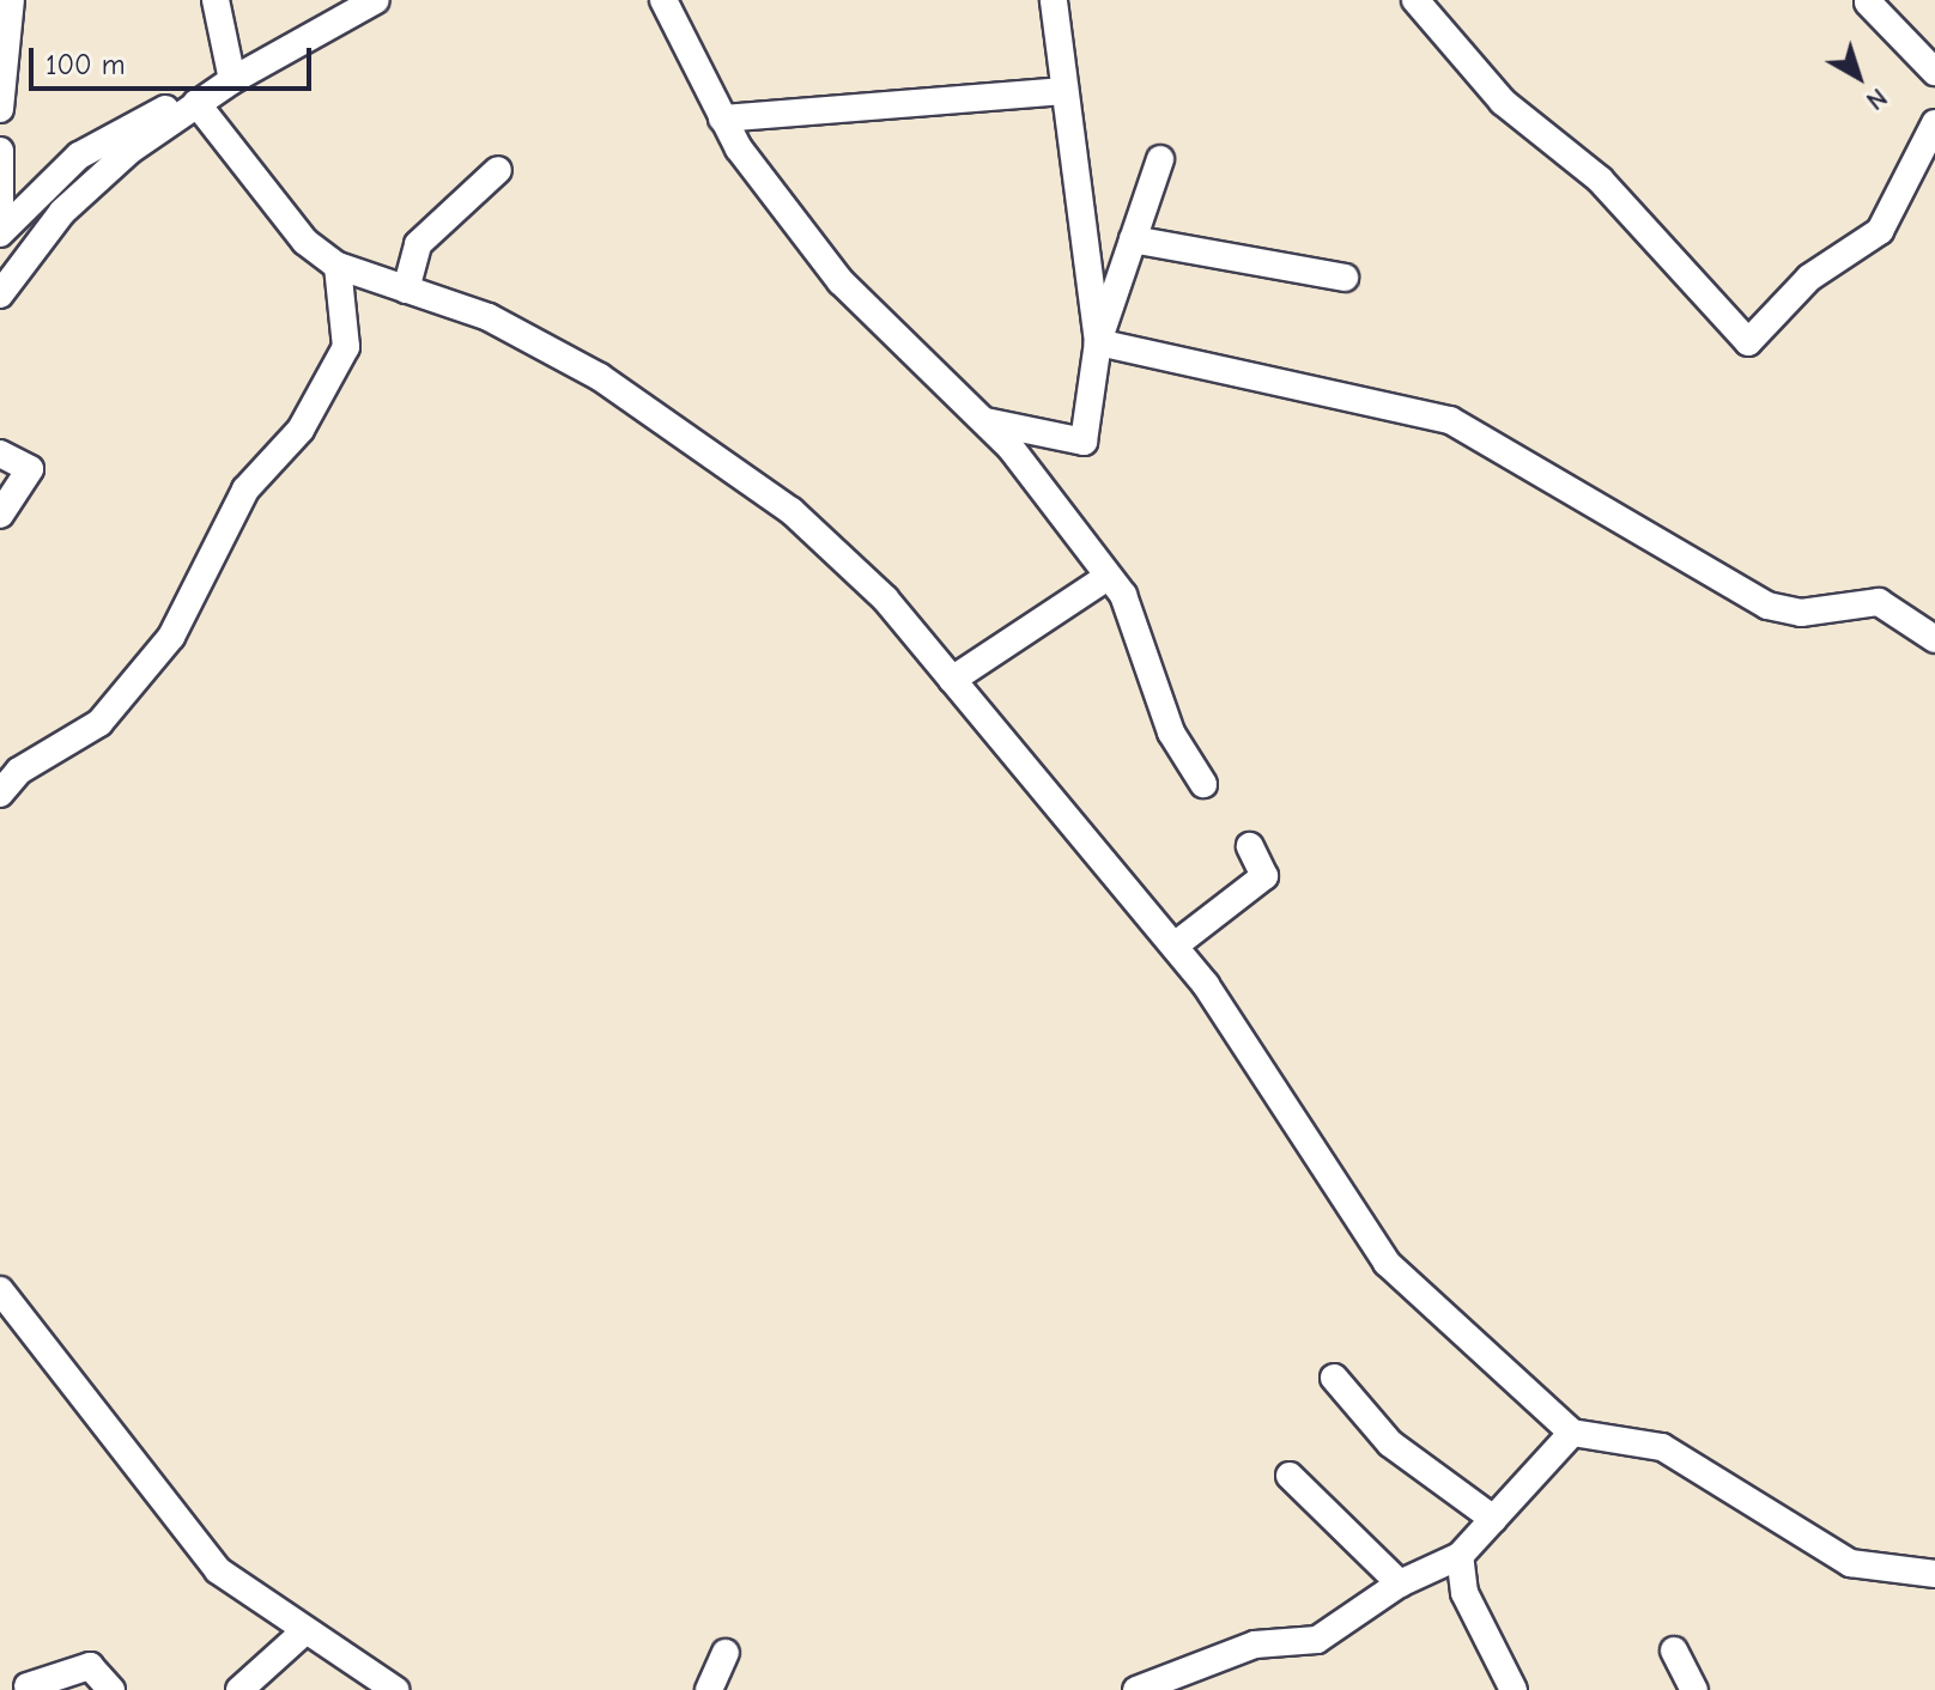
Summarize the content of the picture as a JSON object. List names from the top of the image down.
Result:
{
  "scale_bar": "100 m",
  "north": "bottom right"
}
